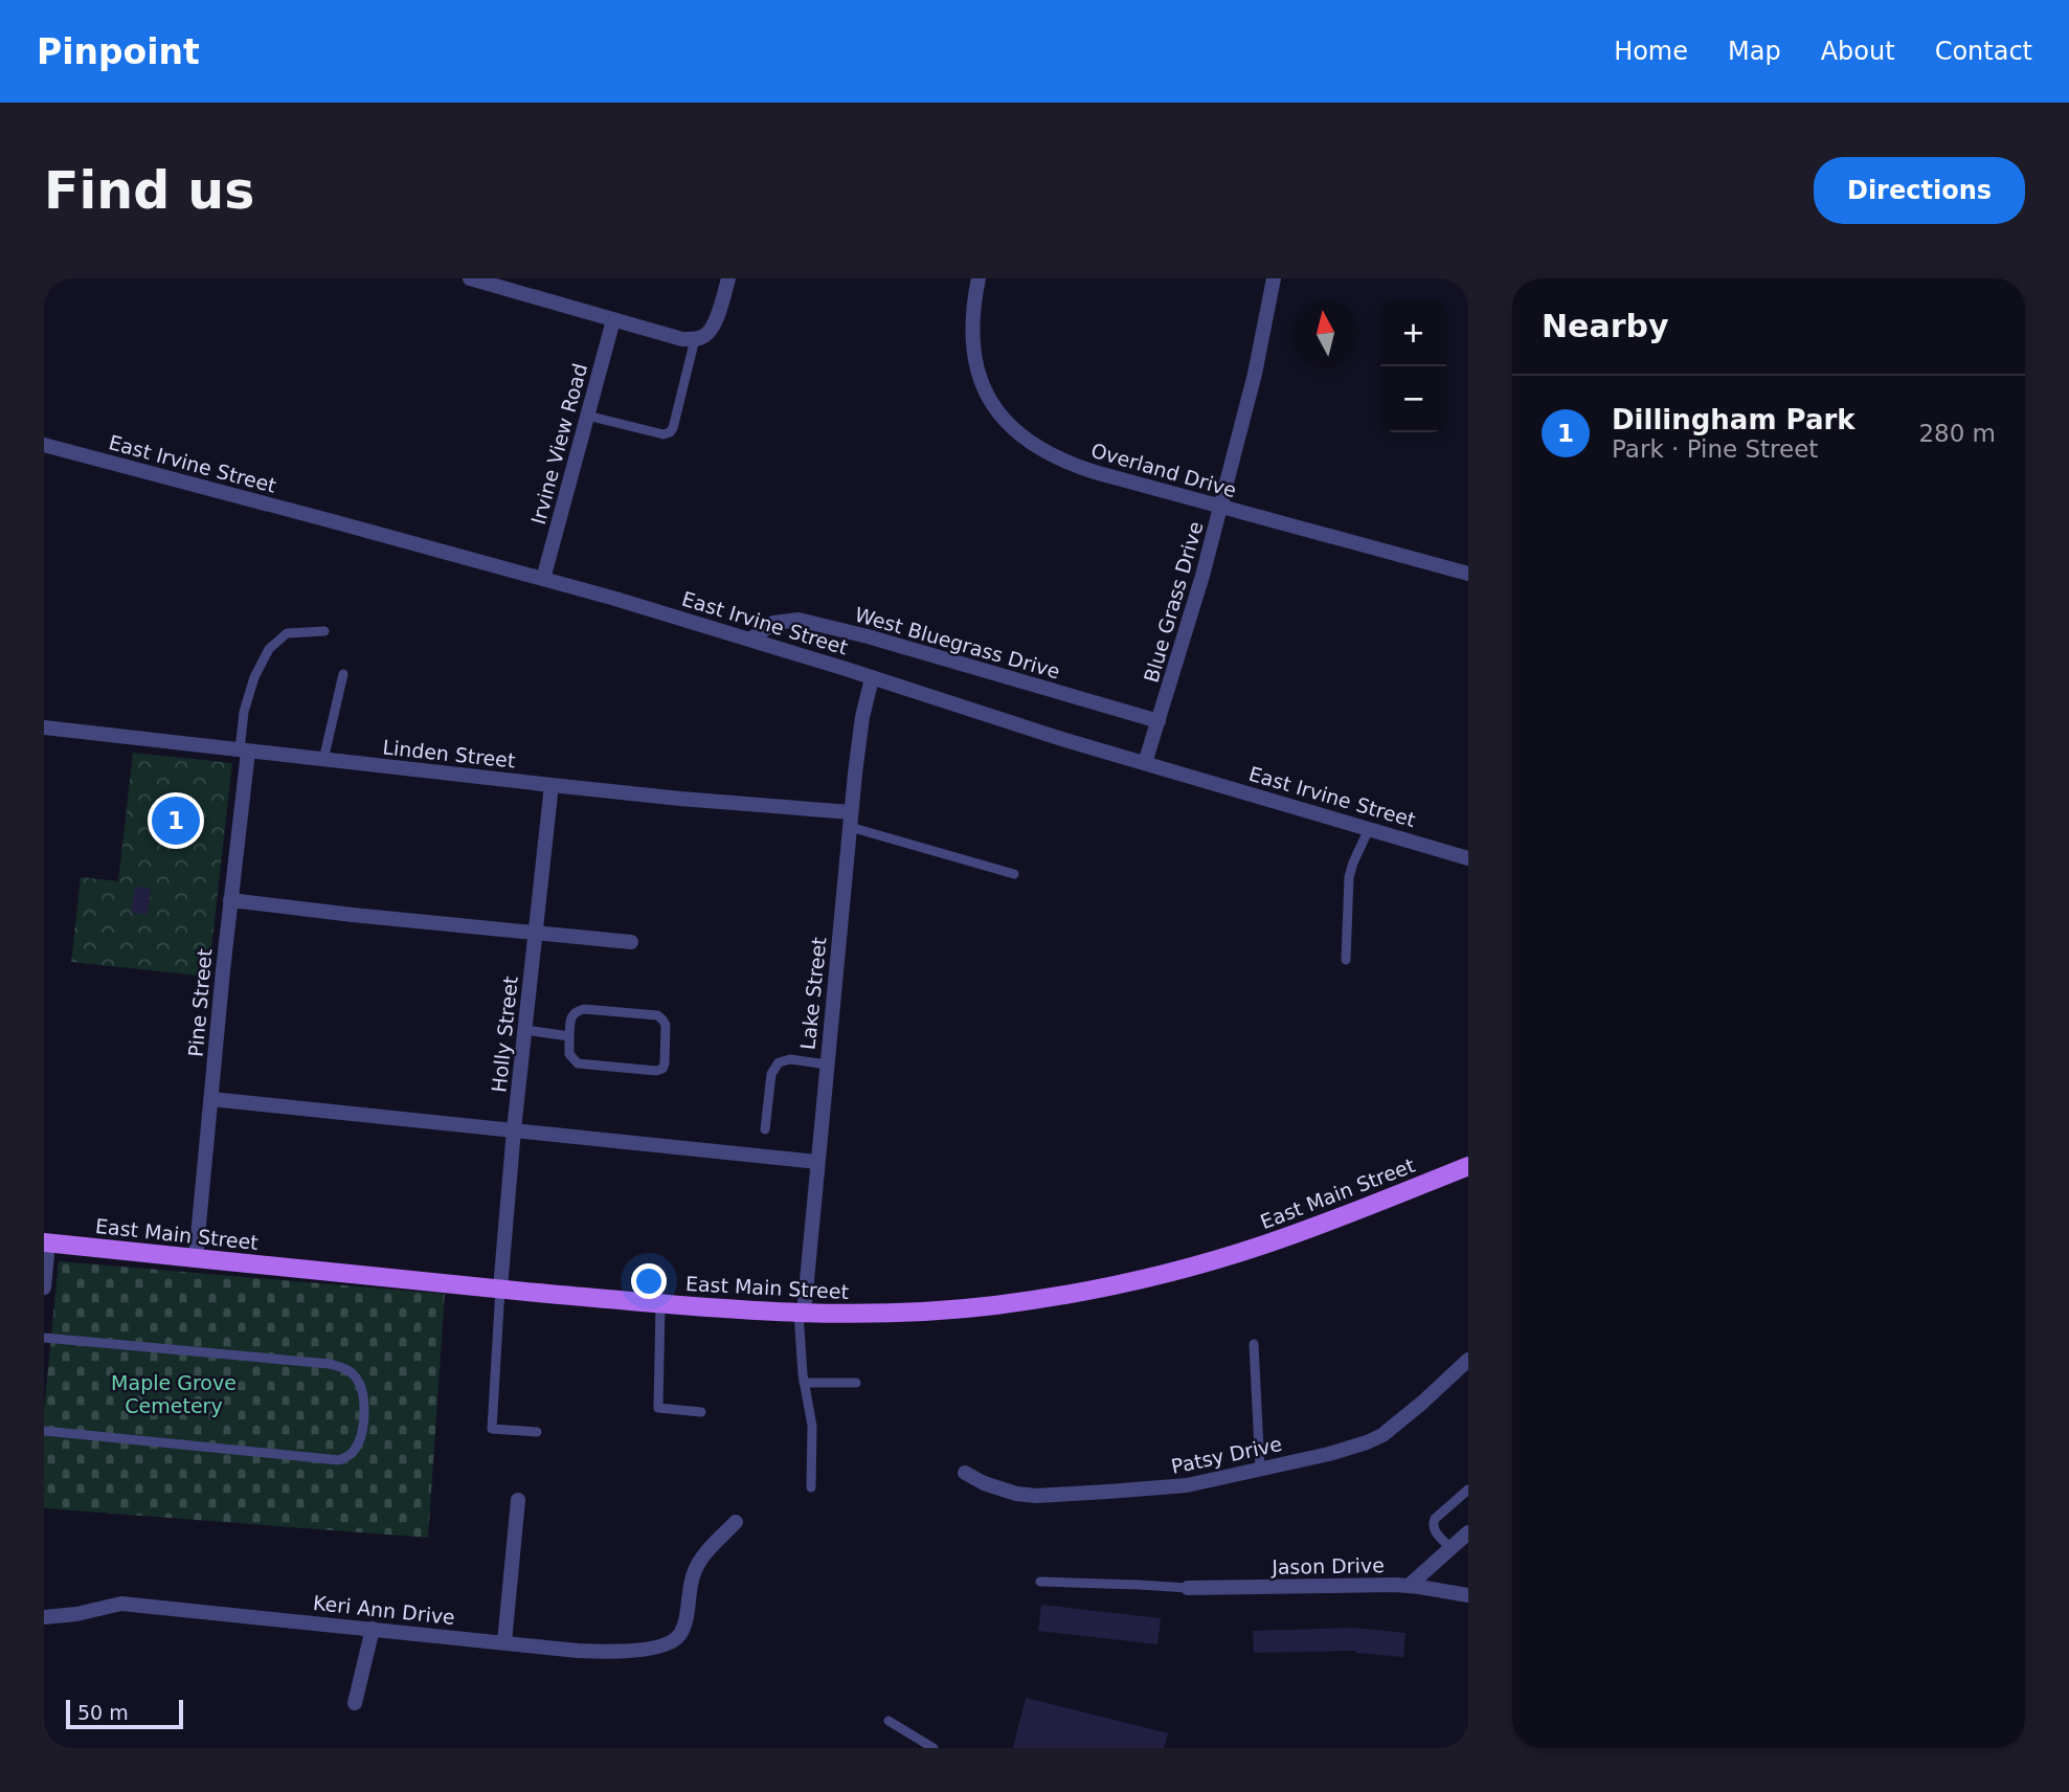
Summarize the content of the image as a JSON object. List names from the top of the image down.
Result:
{
  "streets": {
    "main road": ["East Main Street"],
    "street": [
      "Irvine View Road",
      "East Irvine Street",
      "Overland Drive",
      "Blue Grass Drive",
      "West Bluegrass Drive",
      "Linden Street",
      "Lake Street",
      "Pine Street",
      "Holly Street",
      "Patsy Drive",
      "Jason Drive",
      "Keri Ann Drive"
    ]
  },
  "crossings": [
    ["Irvine View Road", "East Irvine Street"],
    ["East Irvine Street", "Blue Grass Drive"],
    ["East Irvine Street", "West Bluegrass Drive"],
    ["East Irvine Street", "Lake Street"],
    ["Overland Drive", "Blue Grass Drive"],
    ["Blue Grass Drive", "West Bluegrass Drive"],
    ["Linden Street", "Lake Street"],
    ["Linden Street", "Pine Street"],
    ["Linden Street", "Holly Street"],
    ["Lake Street", "East Main Street"],
    ["Pine Street", "East Main Street"],
    ["Holly Street", "East Main Street"]
  ],
  "parks": ["Maple Grove Cemetery"],
  "scale_bar": "50 m",
  "north": "top",
  "page": {
    "header": "Pinpoint",
    "nav": [
      "Home",
      "Map",
      "About",
      "Contact"
    ],
    "buttons": "Directions",
    "title": "Find us",
    "heading": "Nearby",
    "map_buttons": ["+", "−"],
    "list": [
      {
        "mark": "1",
        "name": "Dillingham Park",
        "note": "Park · Pine Street",
        "value": "280 m"
      }
    ],
    "pins": "1",
    "scale": "50 m"
  }
}
